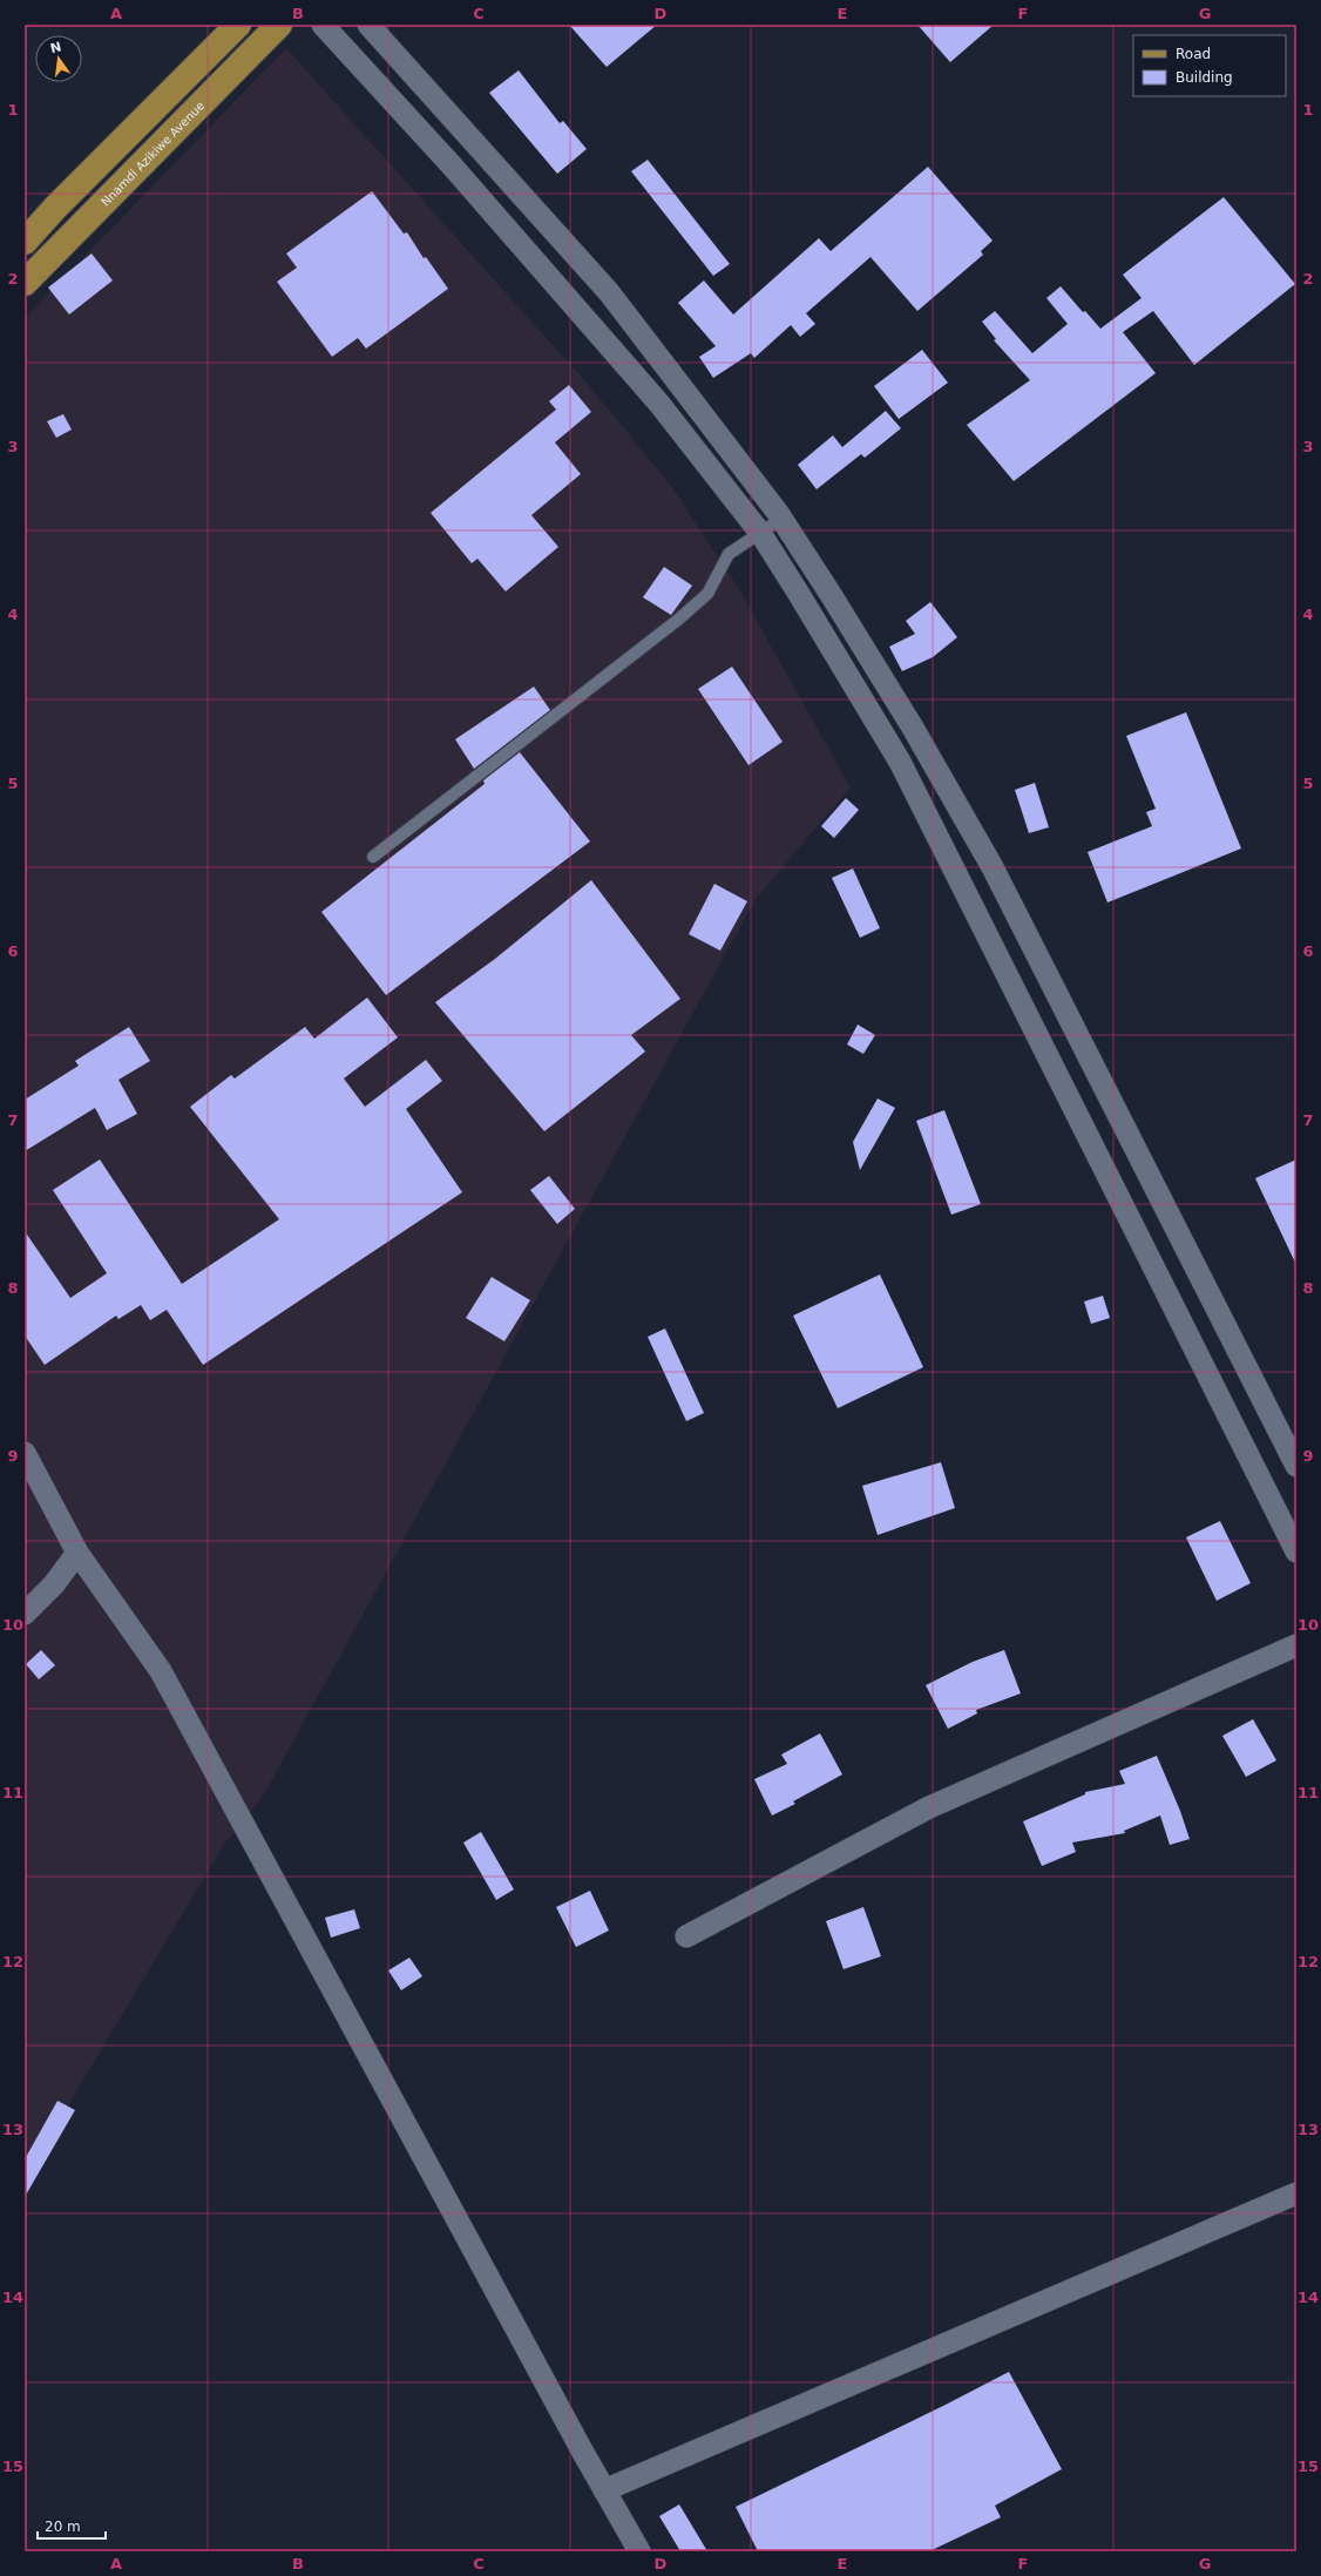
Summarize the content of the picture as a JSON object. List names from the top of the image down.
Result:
{
  "streets": {
    "main road": ["Nnamdi Azikiwe Avenue"]
  },
  "legend": ["Road", "Building"],
  "scale_bar": "20 m",
  "north": "top",
  "grid": {
    "columns": [
      "A",
      "B",
      "C",
      "D",
      "E",
      "F",
      "G"
    ],
    "rows": [
      "1",
      "2",
      "3",
      "4",
      "5",
      "6",
      "7",
      "8",
      "9",
      "10",
      "11",
      "12",
      "13",
      "14",
      "15"
    ]
  }
}
